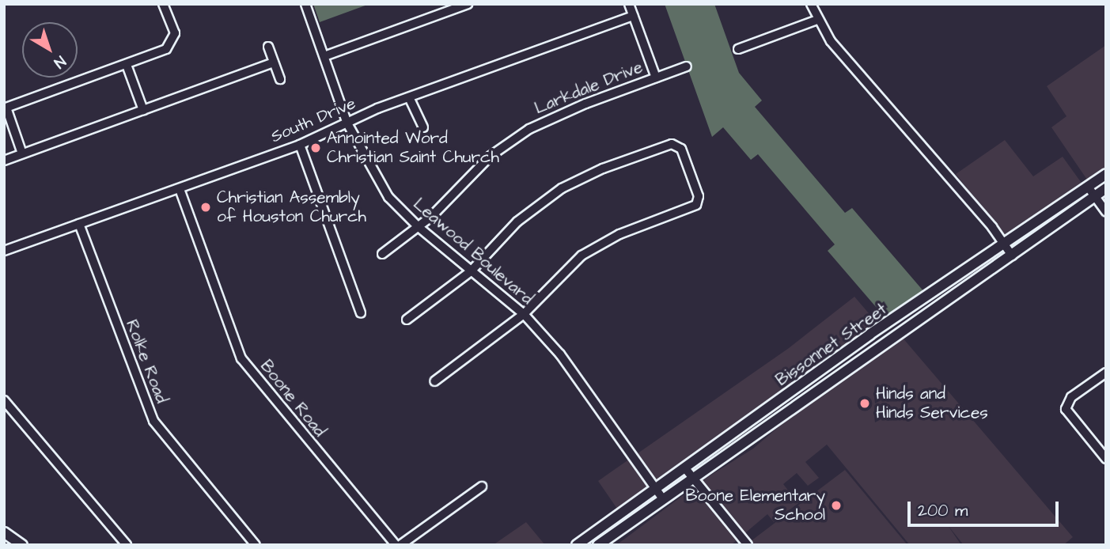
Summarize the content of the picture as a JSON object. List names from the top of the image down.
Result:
{
  "streets": {
    "main road": ["Bissonnet Street"],
    "street": [
      "Larkdale Drive",
      "South Drive",
      "Leawood Boulevard",
      "Rolke Road",
      "Boone Road"
    ]
  },
  "crossings": [
    ["Larkdale Drive", "Leawood Boulevard"],
    ["South Drive", "Leawood Boulevard"],
    ["South Drive", "Rolke Road"],
    ["South Drive", "Boone Road"],
    ["Leawood Boulevard", "Bissonnet Street"]
  ],
  "places": [
    "Annointed Word Christian Saint Church",
    "Christian Assembly of Houston Church",
    "Hinds and Hinds Services",
    "Boone Elementary School"
  ],
  "scale_bar": "200 m",
  "north": "bottom right"
}
